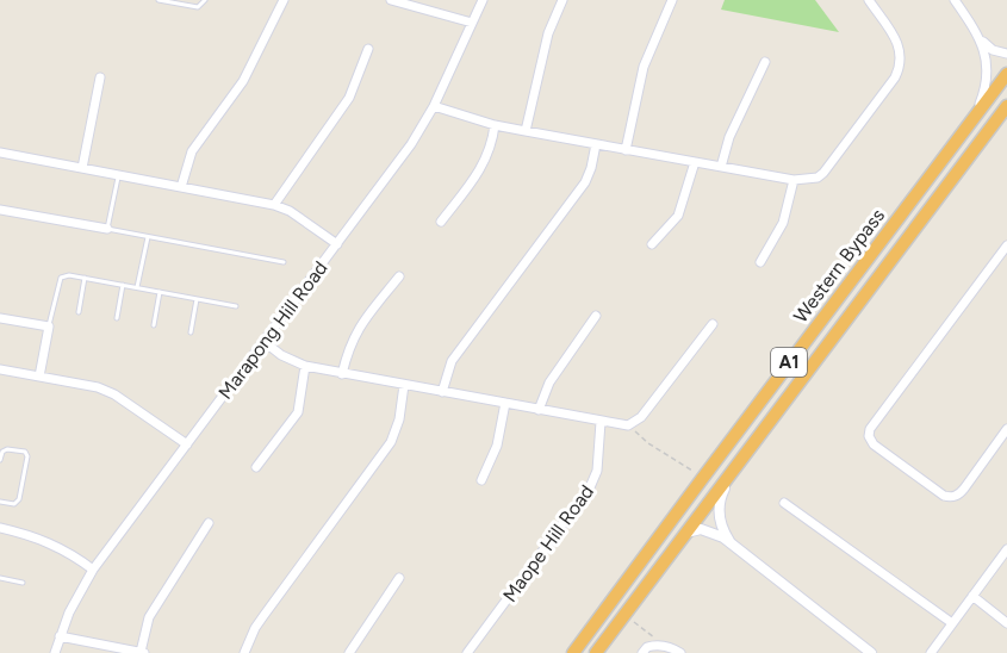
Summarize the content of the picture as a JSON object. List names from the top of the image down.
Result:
{
  "streets": {
    "highway": ["Western Bypass", "A1"],
    "street": ["Marapong Hill Road", "Maope Hill Road"]
  }
}
